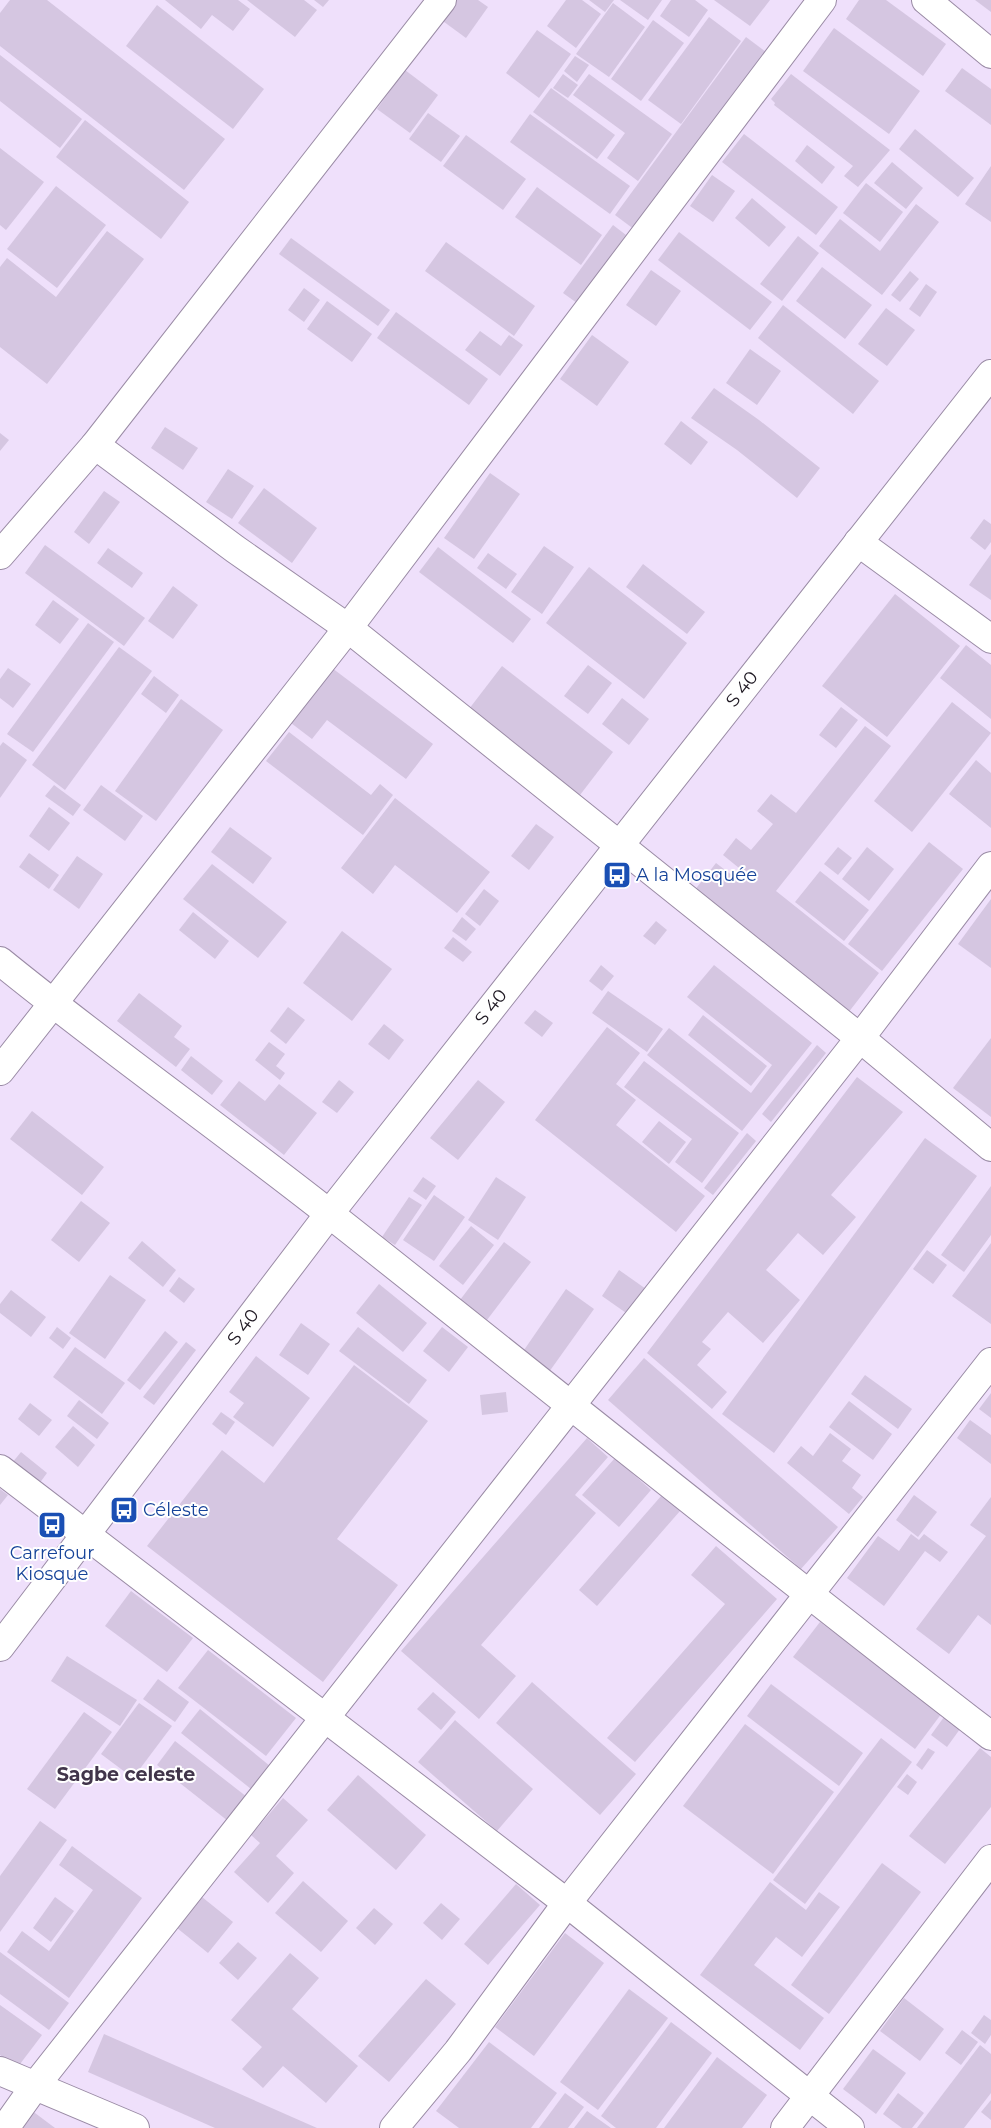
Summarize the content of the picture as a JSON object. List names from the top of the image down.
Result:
{
  "streets": {
    "street": ["S 40"]
  },
  "districts": ["Sagbe celeste"],
  "places": {
    "bus stop": ["A la Mosquée", "Céleste", "Carrefour Kiosque"]
  }
}
